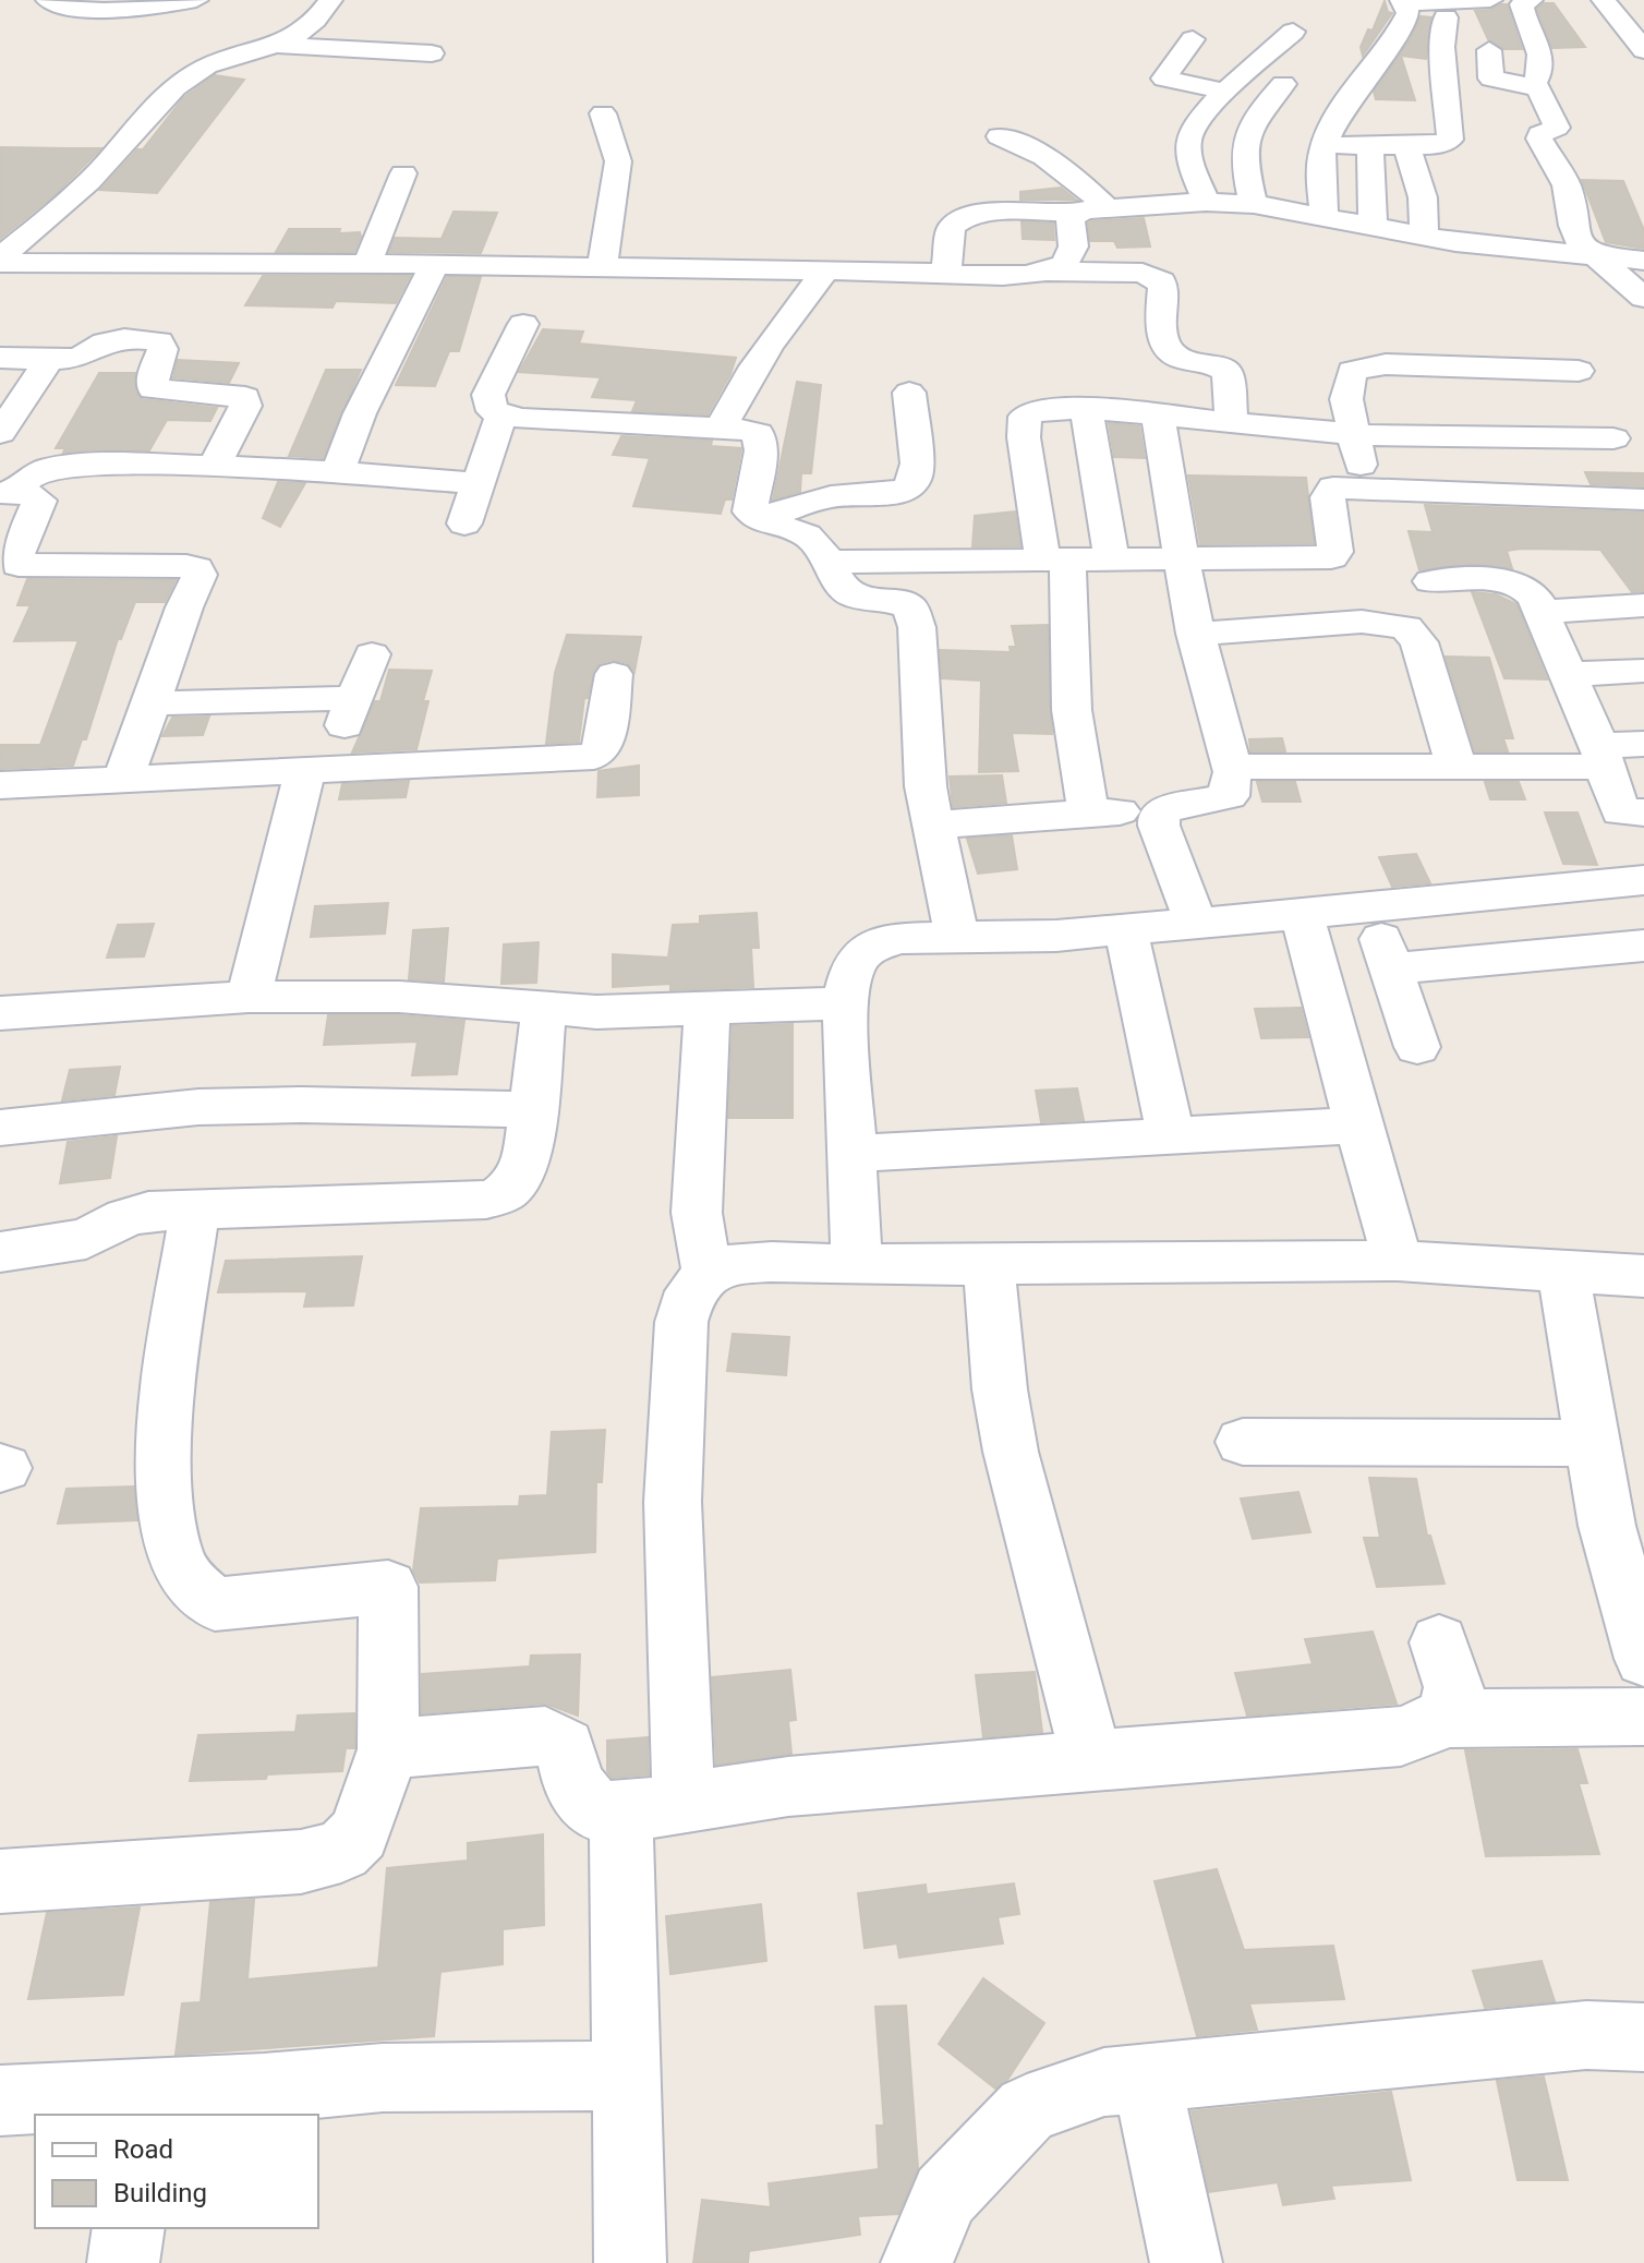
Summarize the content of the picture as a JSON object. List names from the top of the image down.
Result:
{
  "legend": ["Road", "Building"]
}
